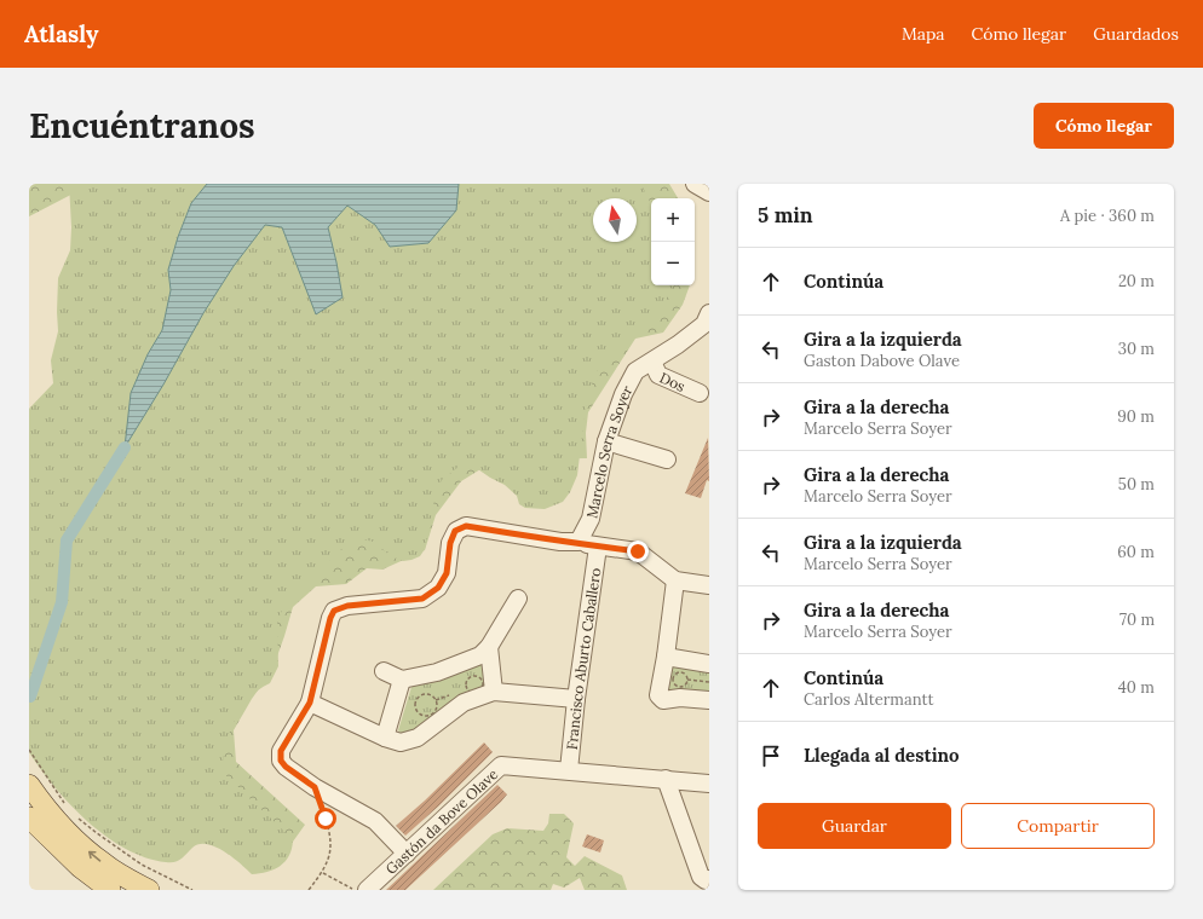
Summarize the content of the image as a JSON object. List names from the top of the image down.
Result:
{
  "streets": {
    "street": [
      "Dos",
      "Marcelo Serra Soyer",
      "Francisco Aburto Caballero",
      "Gastón da Bove Olave"
    ]
  },
  "crossings": [
    ["Dos", "Marcelo Serra Soyer"],
    ["Francisco Aburto Caballero", "Gastón da Bove Olave"]
  ],
  "north": "top",
  "page": {
    "header": "Atlasly",
    "nav": ["Mapa", "Cómo llegar", "Guardados"],
    "buttons": [
      "Cómo llegar",
      ["Guardar", "Compartir"]
    ],
    "title": "Encuéntranos",
    "heading": ["5 min", "A pie · 360 m"],
    "map_buttons": ["+", "−"],
    "list": [
      ["Continúa", "20 m"],
      ["Gira a la izquierda", "Gaston Dabove Olave", "30 m"],
      ["Gira a la derecha", "Marcelo Serra Soyer", "90 m"],
      ["Gira a la derecha", "Marcelo Serra Soyer", "50 m"],
      ["Gira a la izquierda", "Marcelo Serra Soyer", "60 m"],
      ["Gira a la derecha", "Marcelo Serra Soyer", "70 m"],
      ["Continúa", "Carlos Altermantt", "40 m"],
      "Llegada al destino"
    ]
  }
}
